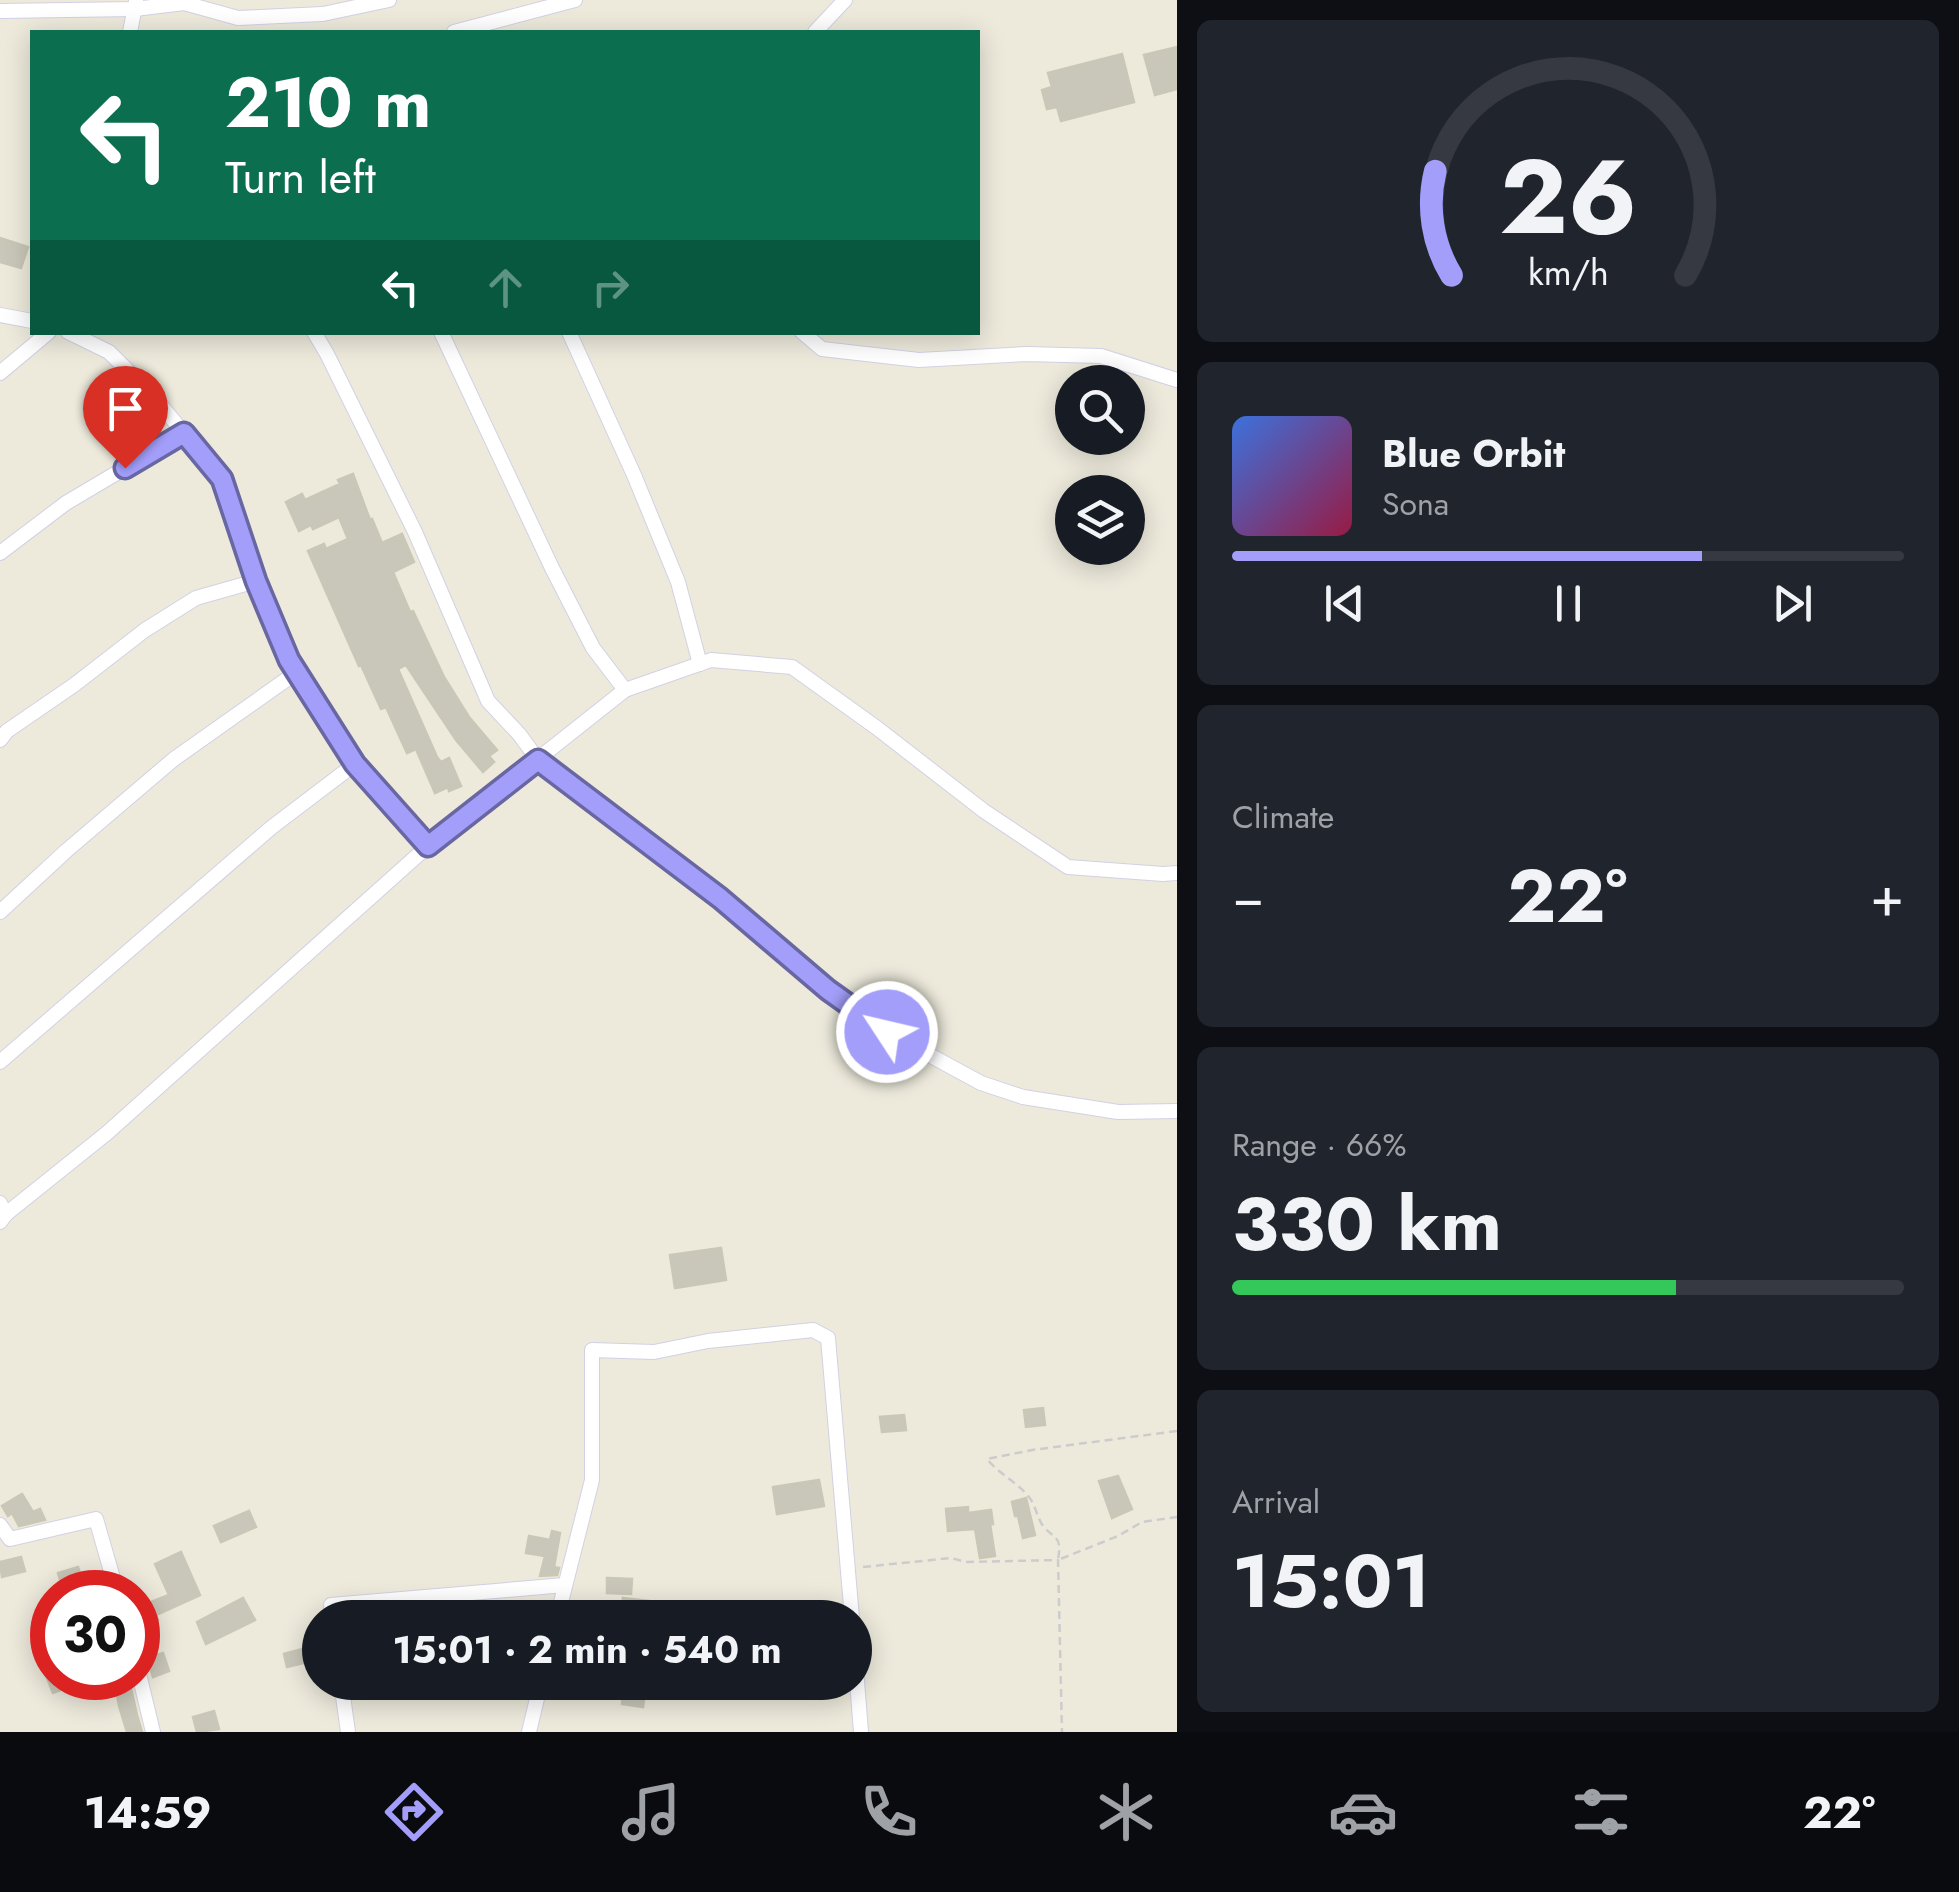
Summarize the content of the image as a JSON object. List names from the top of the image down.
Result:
{
  "page": {
    "turn": ["210 m", "Turn left"],
    "song": ["Blue Orbit", "Sona"],
    "tile": [
      "Climate",
      ["Range · 66%", "330 km"],
      ["Arrival", "15:01"]
    ],
    "heat": ["−", "22°", "+"],
    "limit": "30",
    "trip": "15:01 · 2 min · 540 m",
    "tabs": ["14:59", "22°"],
    "gauge": ["26", "km/h"]
  }
}
